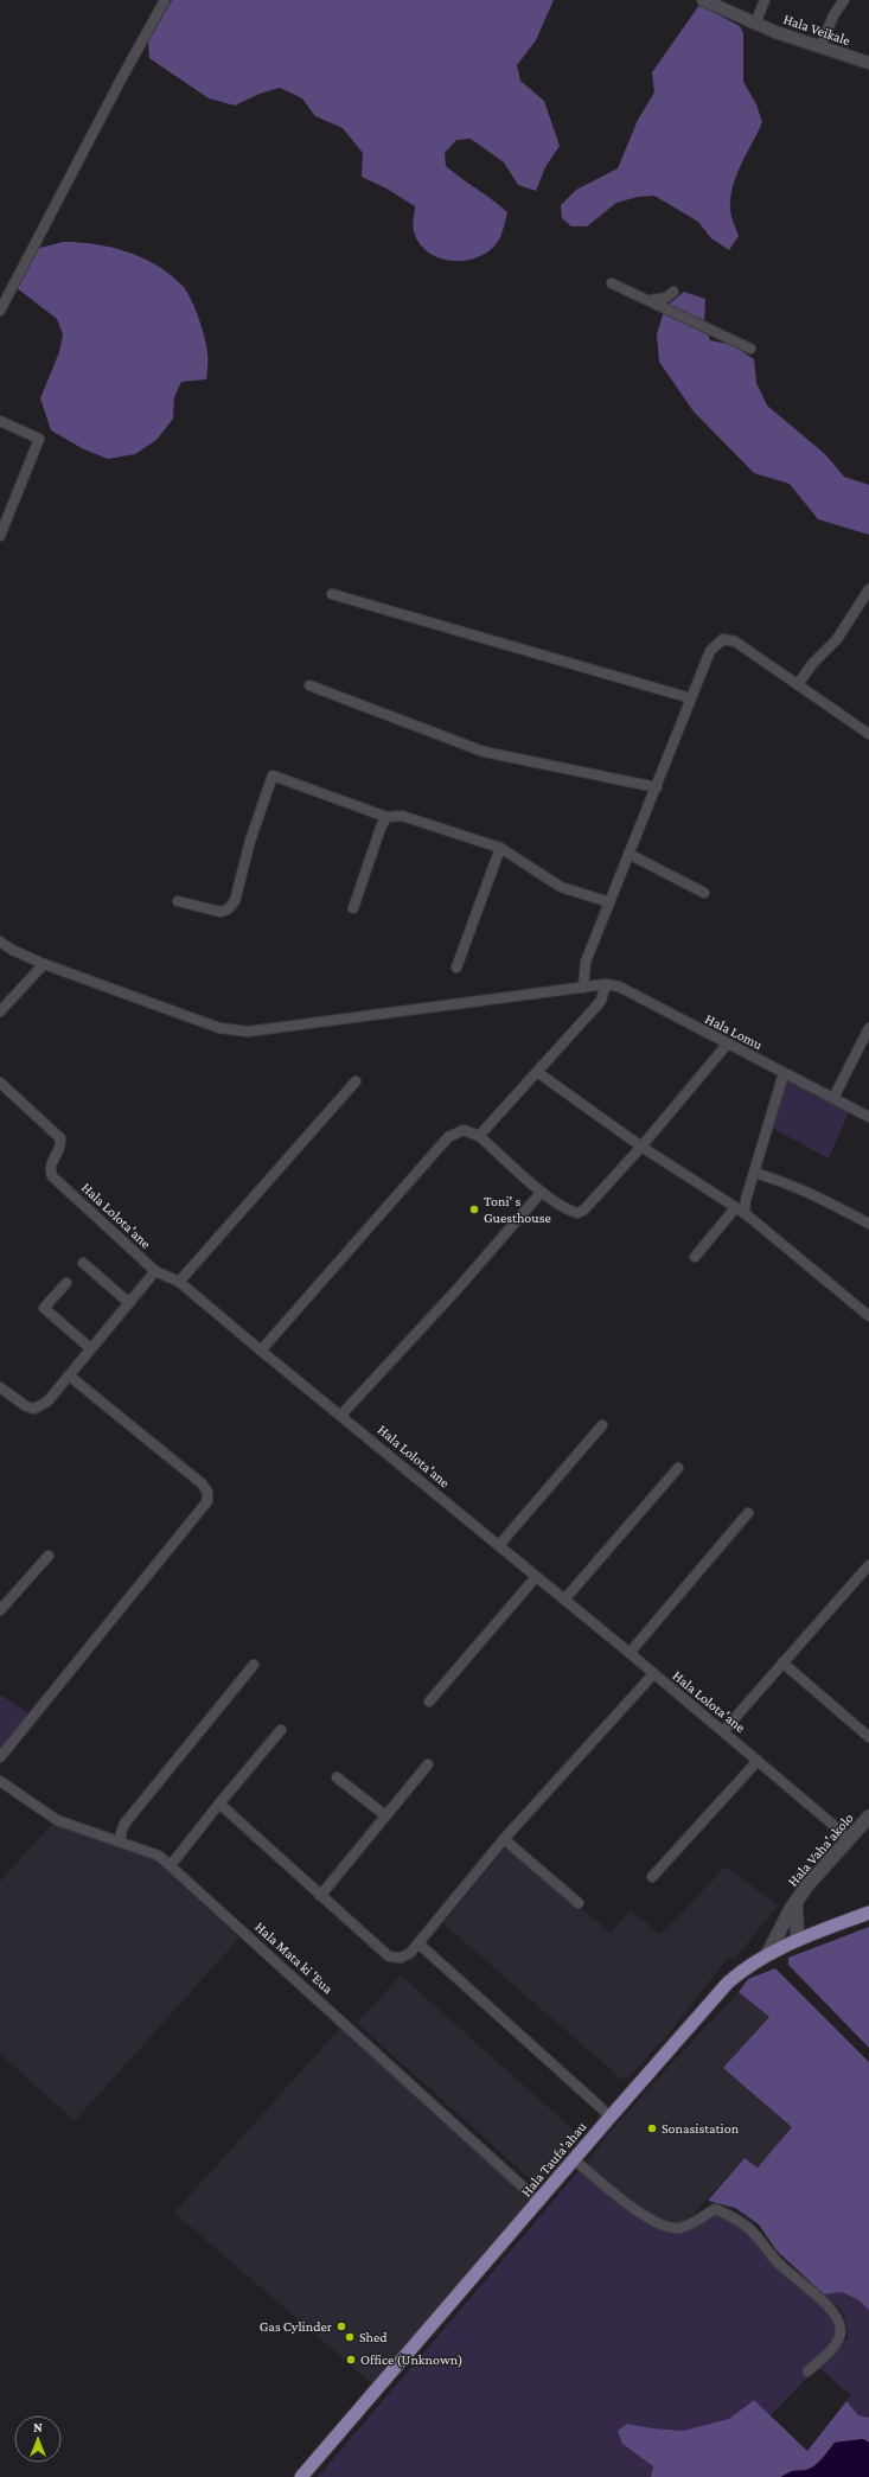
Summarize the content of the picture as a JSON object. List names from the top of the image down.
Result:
{
  "streets": {
    "main road": ["Hala Vaha'akolo", "Hala Taufa'ahau"],
    "street": [
      "Hala Veikale",
      "Hala Lomu",
      "Hala Lolota'ane",
      "Hala Mata ki 'Eua"
    ]
  },
  "crossings": [
    ["Hala Lolota'ane", "Hala Vaha'akolo"],
    ["Hala Vaha'akolo", "Hala Taufa'ahau"],
    ["Hala Mata ki 'Eua", "Hala Taufa'ahau"]
  ],
  "places": [
    "Toni' s Guesthouse",
    "Sonasistation",
    "Gas Cylinder",
    "Shed",
    "Office (Unknown)"
  ],
  "north": "top"
}
